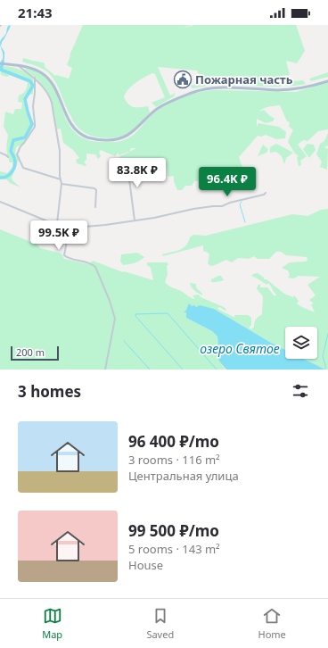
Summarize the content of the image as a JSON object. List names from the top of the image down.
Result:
{
  "water": ["озеро Святое"],
  "places": {
    "public building": ["Пожарная часть"]
  },
  "scale_bar": "200 m",
  "page": {
    "status": "21:43",
    "price": ["83.8K ₽", "96.4K ₽", "99.5K ₽"],
    "scale": "200 m",
    "heading": "3 homes",
    "list": [
      {
        "name": "96 400 ₽/mo",
        "note": "3 rooms · 116 m² · Центральная улица"
      },
      {
        "name": "99 500 ₽/mo",
        "note": "5 rooms · 143 m² · House"
      }
    ],
    "tabs": ["Map", "Saved", "Home"]
  }
}
